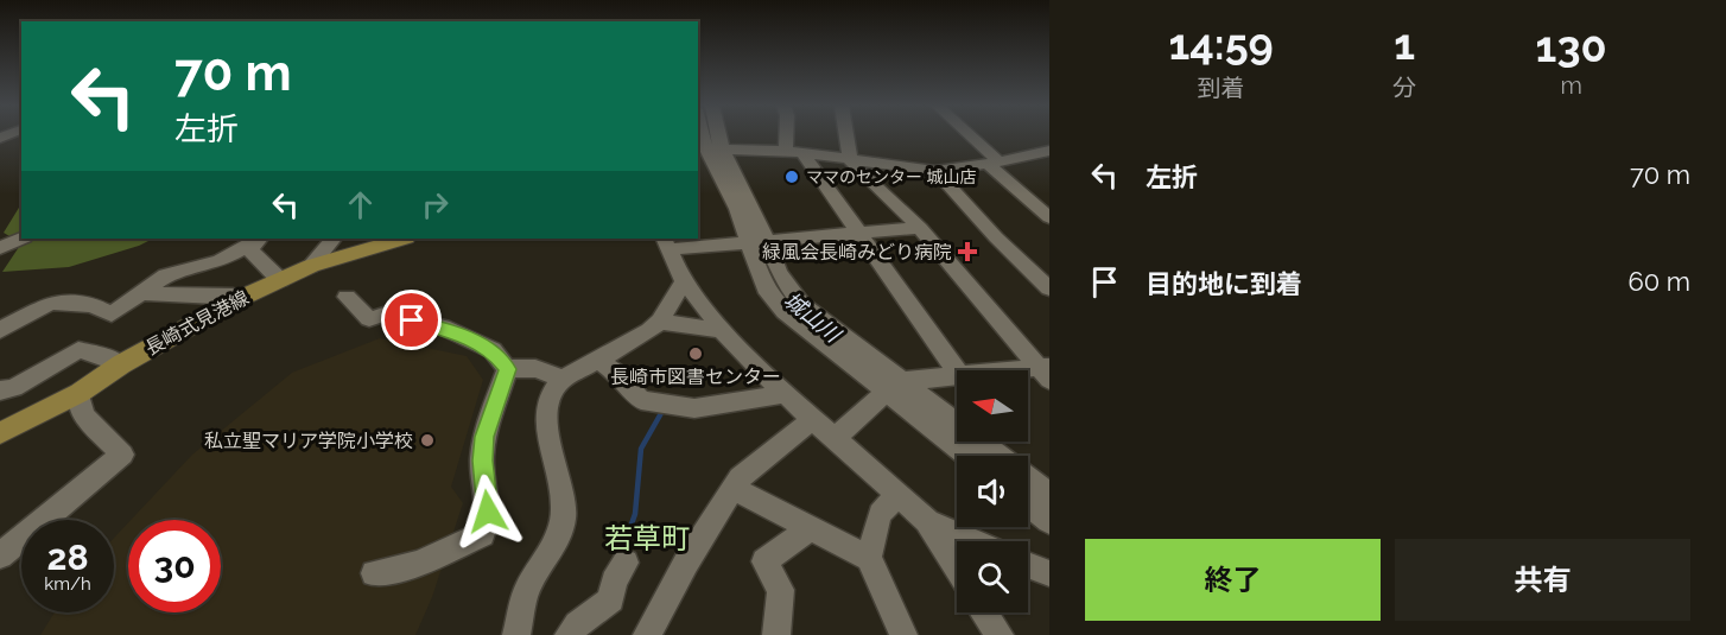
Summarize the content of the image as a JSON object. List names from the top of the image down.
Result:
{
  "streets": {
    "main road": ["長崎式見港線"]
  },
  "districts": ["若草町"],
  "water": ["城山川"],
  "places": {
    "other": ["ママのセンター 城山店", "長崎市図書センター", "私立聖マリア学院小学校"],
    "health": ["緑風会長崎みどり病院"]
  },
  "north": "left",
  "page": {
    "eta": [
      "14:59",
      "到着",
      "1",
      "分",
      "130",
      "m"
    ],
    "turn": ["70 m", "左折"],
    "list": [
      {
        "name": "左折",
        "value": "70 m"
      },
      {
        "name": "目的地に到着",
        "value": "60 m"
      }
    ],
    "speed": "28 km/h",
    "limit": "30",
    "buttons": ["終了", "共有"]
  }
}
